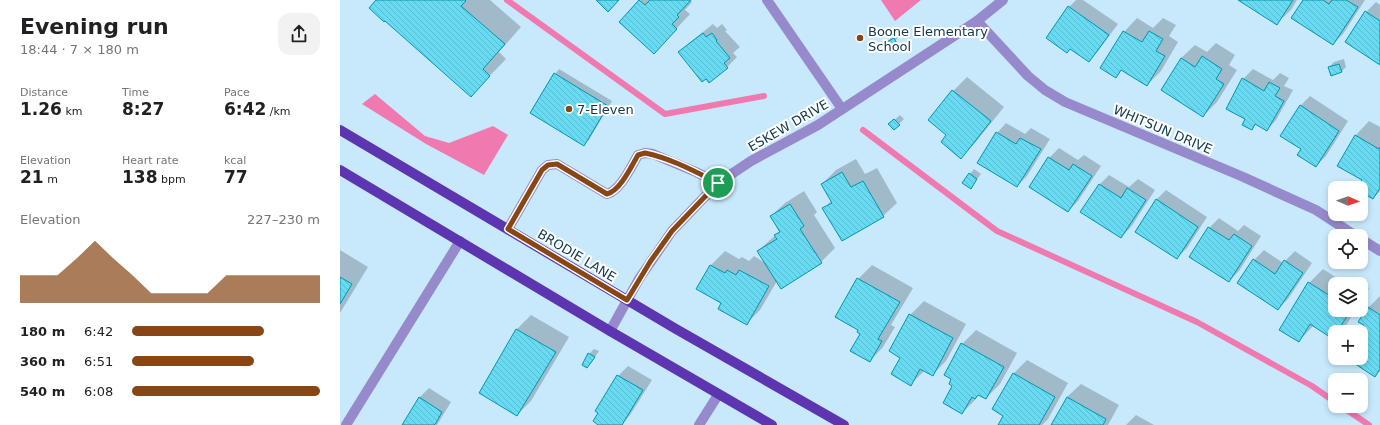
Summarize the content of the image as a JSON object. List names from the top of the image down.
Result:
{
  "streets": {
    "main road": ["BRODIE LANE"],
    "street": ["ESKEW DRIVE", "WHITSUN DRIVE"]
  },
  "crossings": [
    ["ESKEW DRIVE", "WHITSUN DRIVE"],
    ["ESKEW DRIVE", "BRODIE LANE"]
  ],
  "places": ["Boone Elementary School", "7-Eleven"],
  "north": "right",
  "page": {
    "heading": ["Evening run", "18:44 · 7 × 180 m"],
    "stats": [
      ["Distance", "1.26 km"],
      ["Time", "8:27"],
      ["Pace", "6:42 /km"],
      ["Elevation", "21 m"],
      ["Heart rate", "138 bpm"],
      ["kcal", "77"]
    ],
    "map_buttons": ["+", "−"],
    "chart": ["Elevation", "227–230 m"],
    "list": [
      {
        "name": "180 m",
        "note": "6:42"
      },
      {
        "name": "360 m",
        "note": "6:51"
      },
      {
        "name": "540 m",
        "note": "6:08"
      }
    ]
  }
}
